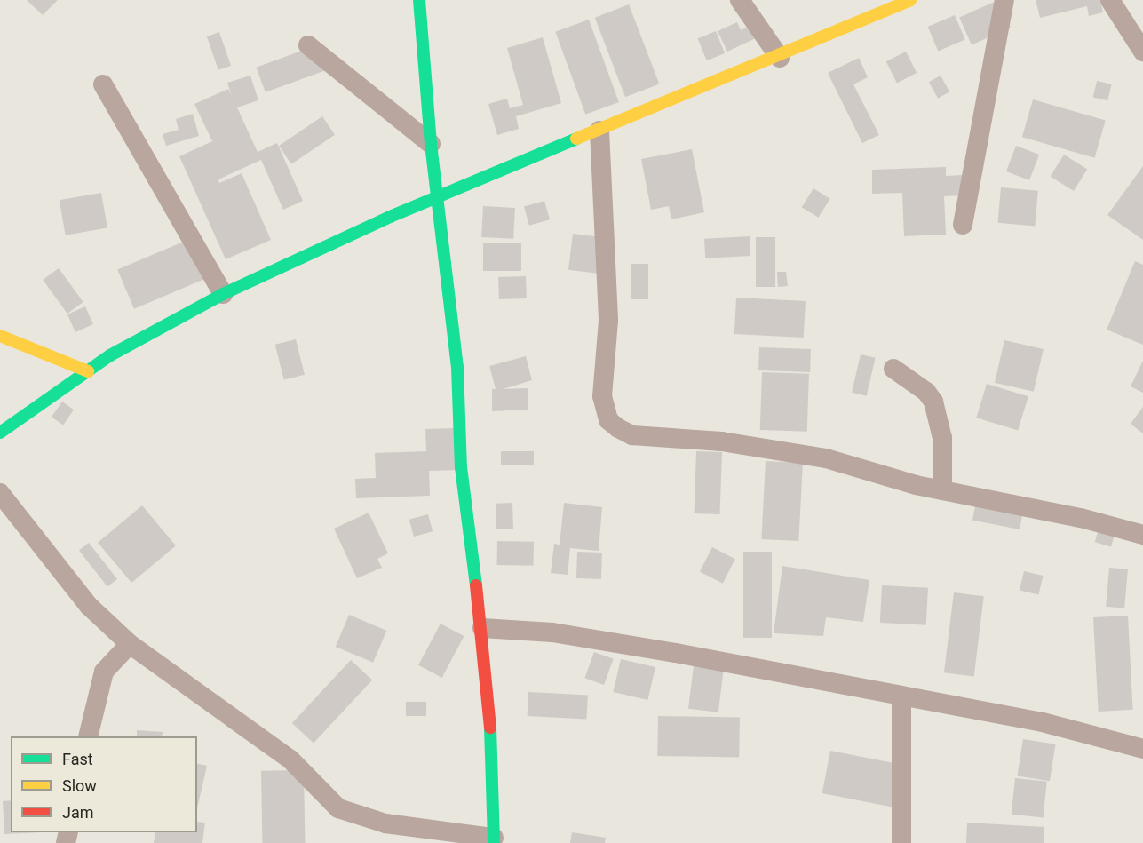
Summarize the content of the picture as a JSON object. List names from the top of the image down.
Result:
{
  "legend": ["Fast", "Slow", "Jam"]
}
